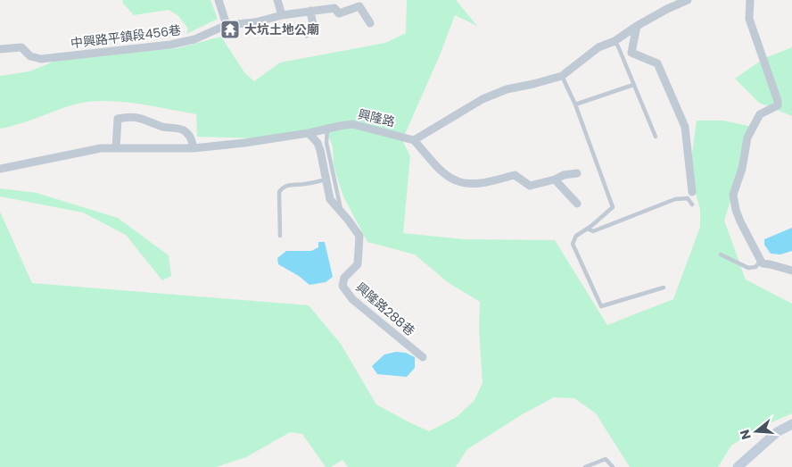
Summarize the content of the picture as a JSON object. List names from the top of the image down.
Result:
{
  "streets": {
    "street": ["中興路平鎮段456巷", "興隆路", "興隆路288巷"]
  },
  "crossings": [
    ["興隆路", "興隆路288巷"]
  ],
  "places": {
    "temple": ["大坑土地公廟"]
  },
  "north": "left"
}
